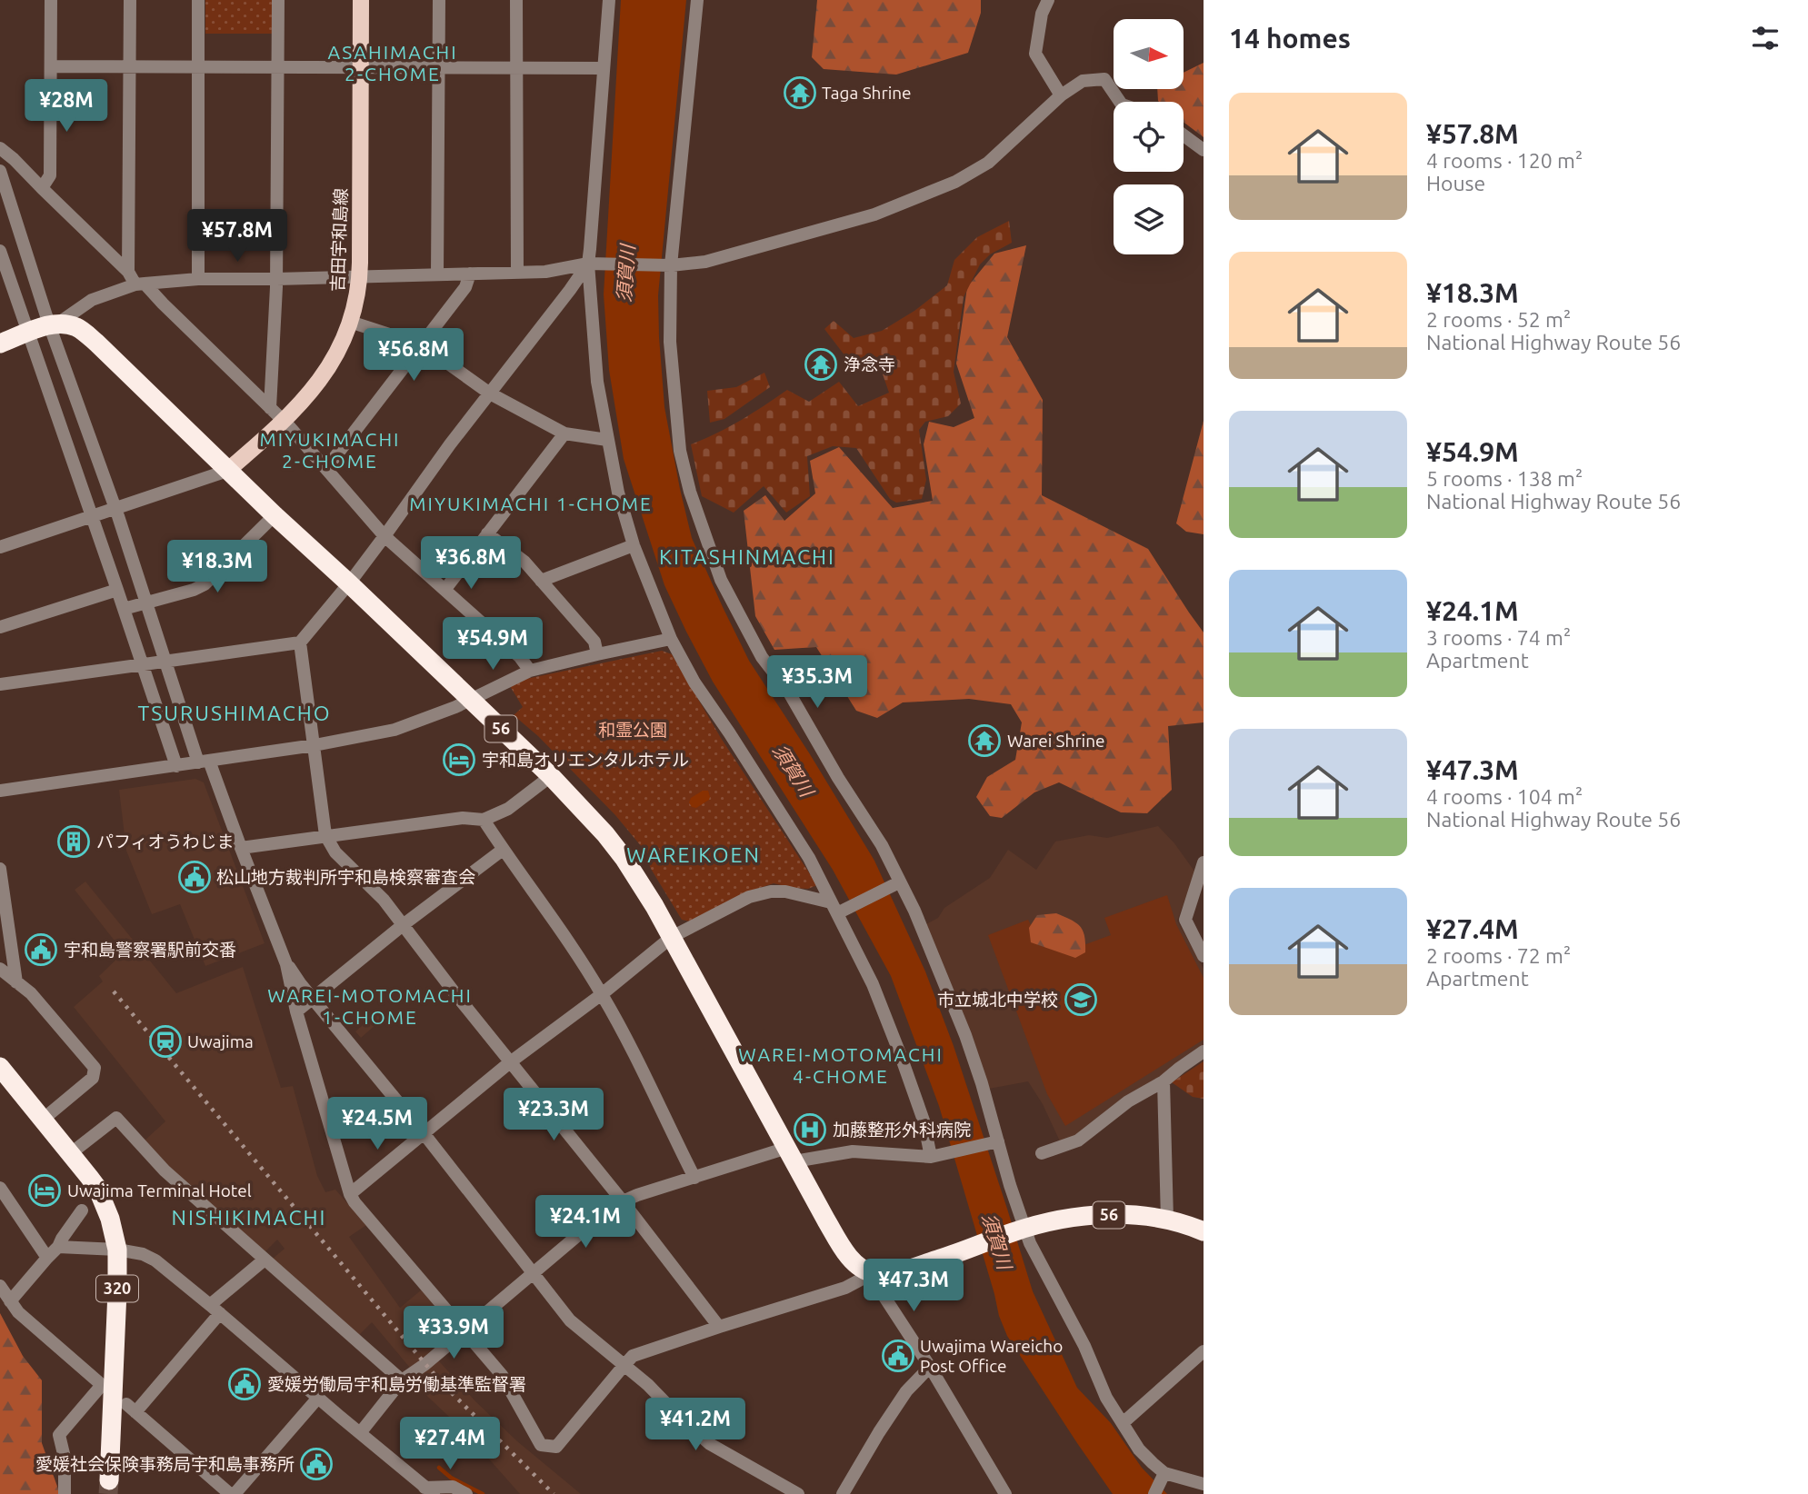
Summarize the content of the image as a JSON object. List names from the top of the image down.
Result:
{
  "streets": {
    "highway": ["56", "320"],
    "main road": ["吉田宇和島線"]
  },
  "crossings": [
    ["吉田宇和島線", "56"]
  ],
  "districts": [
    "ASAHIMACHI 2-CHOME",
    "MIYUKIMACHI 2-CHOME",
    "MIYUKIMACHI 1-CHOME",
    "KITASHINMACHI",
    "TSURUSHIMACHO",
    "WAREIKOEN",
    "WAREI-MOTOMACHI 1-CHOME",
    "WAREI-MOTOMACHI 4-CHOME",
    "NISHIKIMACHI"
  ],
  "water": ["須賀川"],
  "parks": ["和霊公園"],
  "places": {
    "temple": ["Taga Shrine", "浄念寺", "Warei Shrine"],
    "hotel": ["宇和島オリエンタルホテル", "Uwajima Terminal Hotel"],
    "building": ["パフィオうわじま"],
    "public building": [
      "松山地方裁判所宇和島検察審査会",
      "宇和島警察署駅前交番",
      "Uwajima Wareicho Post Office",
      "愛媛労働局宇和島労働基準監督署",
      "愛媛社会保険事務局宇和島事務所"
    ],
    "school or university": ["市立城北中学校"],
    "station": ["Uwajima"],
    "hospital": ["加藤整形外科病院"]
  },
  "north": "right",
  "page": {
    "heading": "14 homes",
    "list": [
      {
        "name": "¥57.8M",
        "note": "4 rooms · 120 m² · House"
      },
      {
        "name": "¥18.3M",
        "note": "2 rooms · 52 m² · National Highway Route 56"
      },
      {
        "name": "¥54.9M",
        "note": "5 rooms · 138 m² · National Highway Route 56"
      },
      {
        "name": "¥24.1M",
        "note": "3 rooms · 74 m² · Apartment"
      },
      {
        "name": "¥47.3M",
        "note": "4 rooms · 104 m² · National Highway Route 56"
      },
      {
        "name": "¥27.4M",
        "note": "2 rooms · 72 m² · Apartment"
      }
    ],
    "price": [
      "¥28M",
      "¥57.8M",
      "¥56.8M",
      "¥36.8M",
      "¥18.3M",
      "¥54.9M",
      "¥35.3M",
      "¥23.3M",
      "¥24.5M",
      "¥24.1M",
      "¥47.3M",
      "¥33.9M",
      "¥41.2M",
      "¥27.4M"
    ]
  }
}
